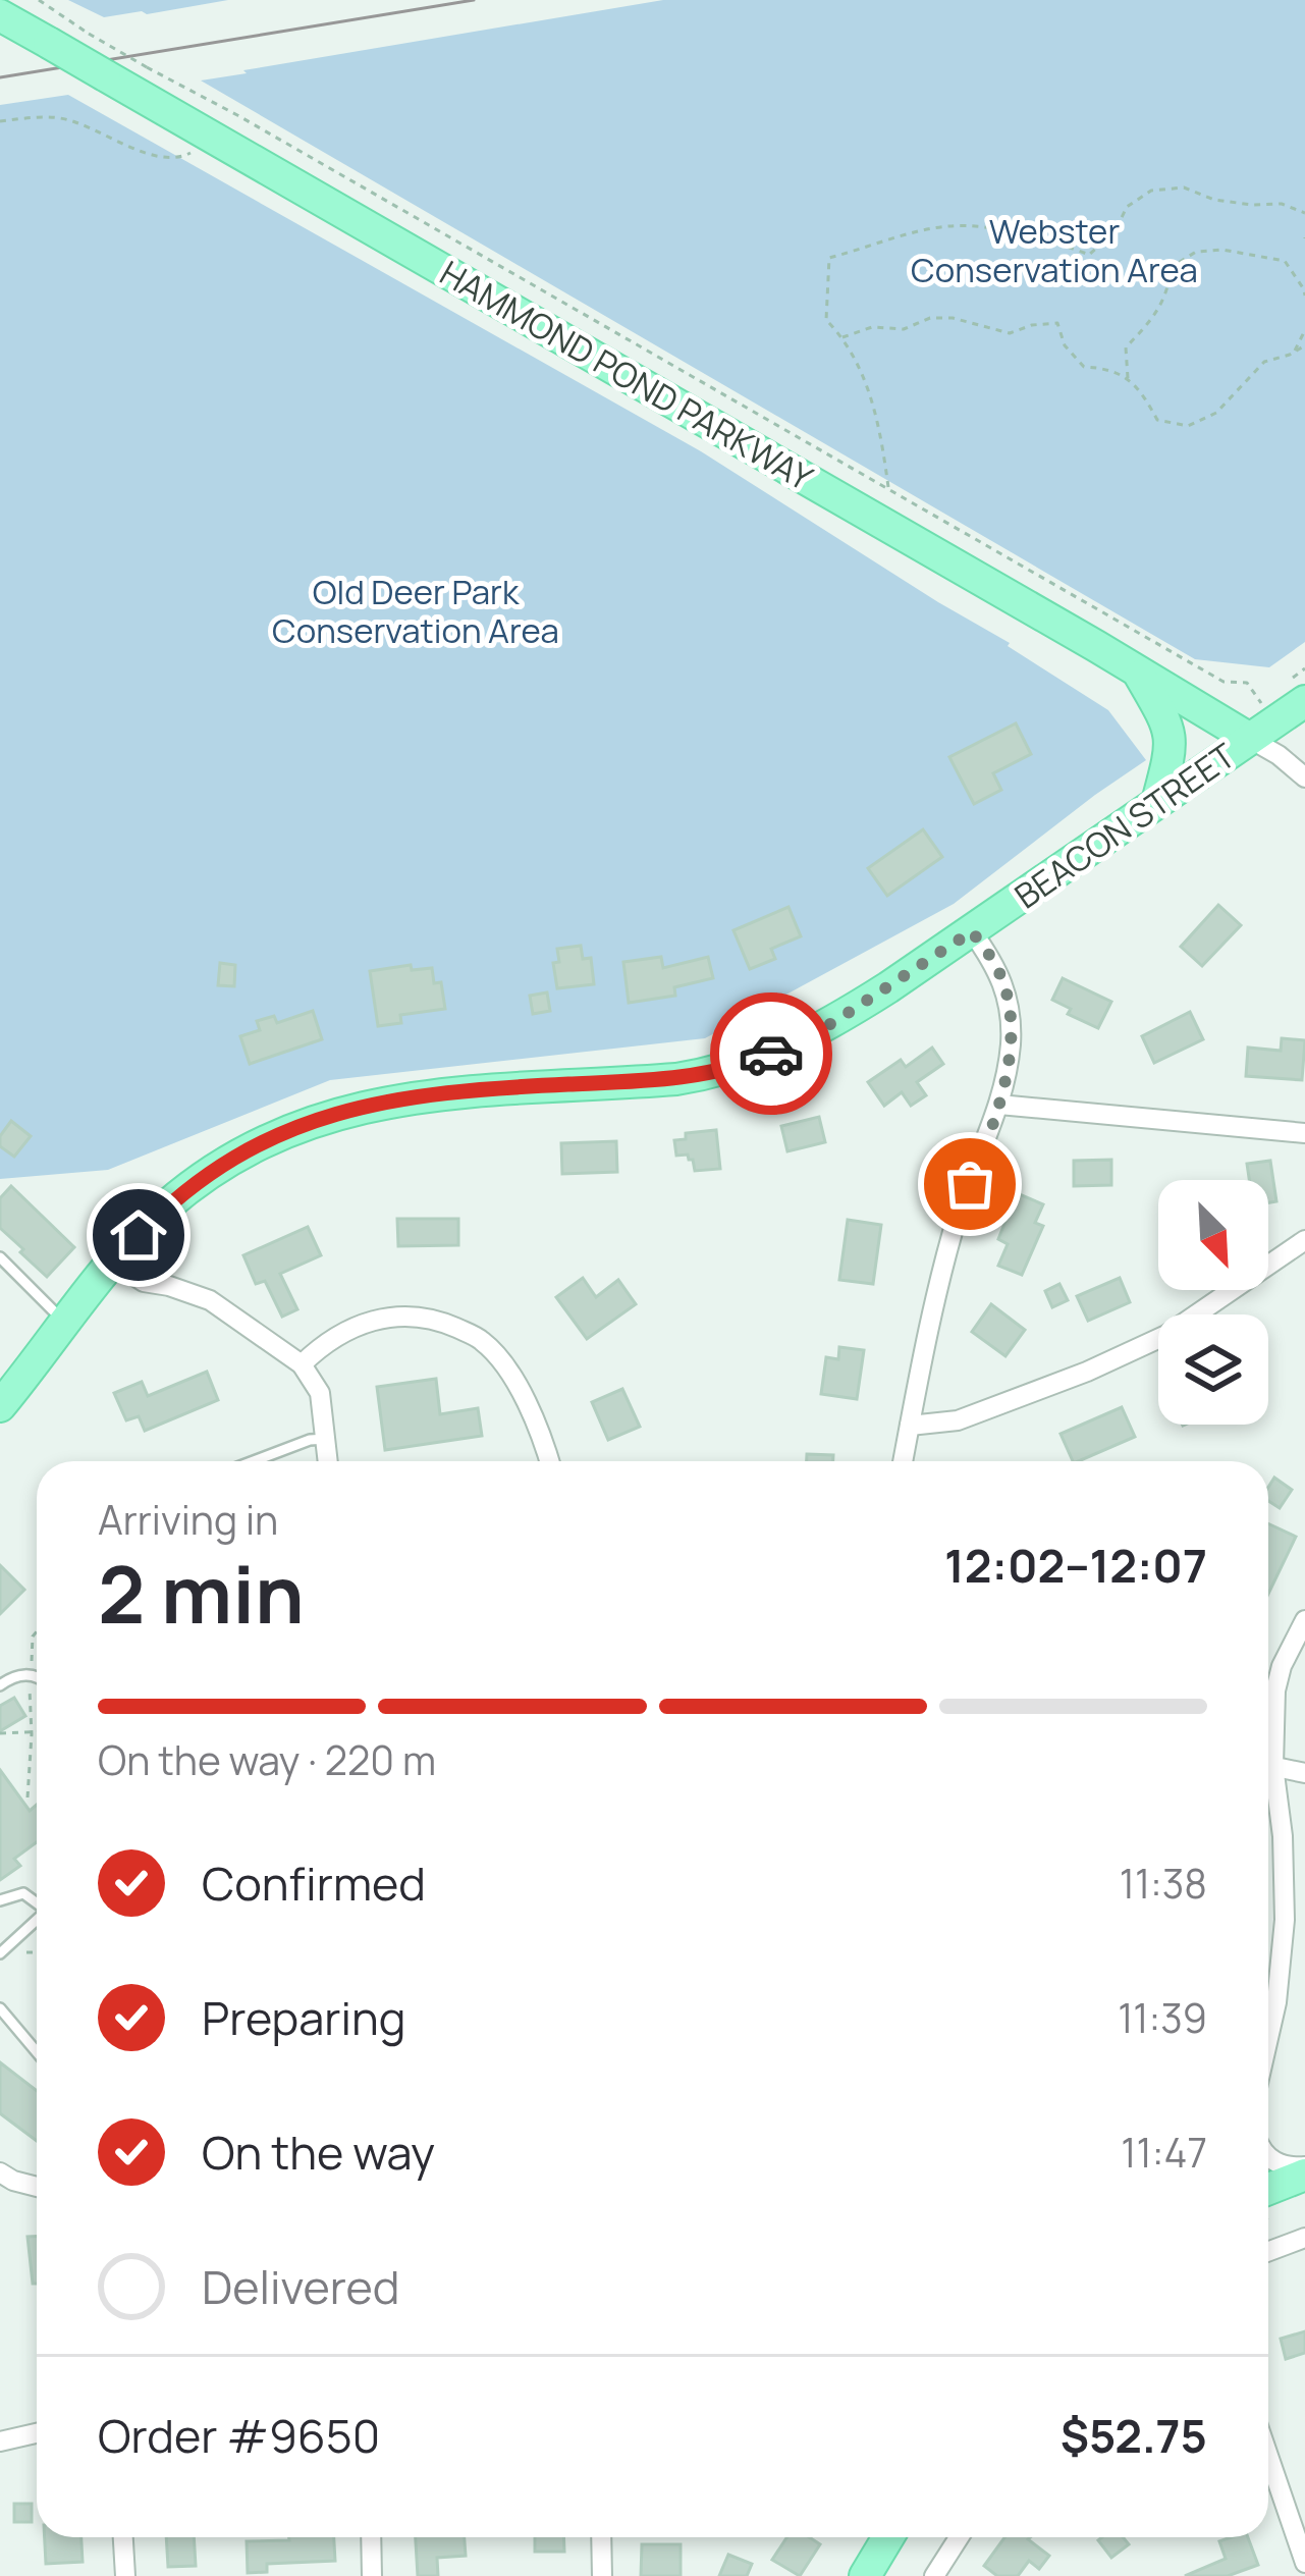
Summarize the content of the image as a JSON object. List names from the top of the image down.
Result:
{
  "streets": {
    "main road": ["HAMMOND POND PARKWAY", "BEACON STREET"]
  },
  "crossings": [
    ["HAMMOND POND PARKWAY", "BEACON STREET"]
  ],
  "parks": ["Webster Conservation Area", "Old Deer Park Conservation Area"],
  "north": "bottom right",
  "page": {
    "heading": ["2 min", "Arriving in", "12:02–12:07"],
    "panel": ["Order #9650", "$52.75"],
    "bar": "On the way · 220 m",
    "list": [
      ["Confirmed", "11:38"],
      ["Preparing", "11:39"],
      ["On the way", "11:47"],
      "Delivered"
    ]
  }
}
